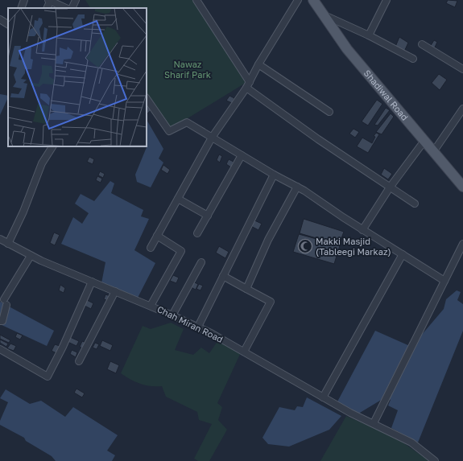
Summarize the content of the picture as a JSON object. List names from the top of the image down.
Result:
{
  "streets": {
    "main road": ["Shadiwal Road"],
    "street": ["Chah Miran Road"]
  },
  "parks": ["Nawaz Sharif Park"],
  "places": {
    "mosque": ["Makki Masjid (Tableegi Markaz)"]
  }
}
